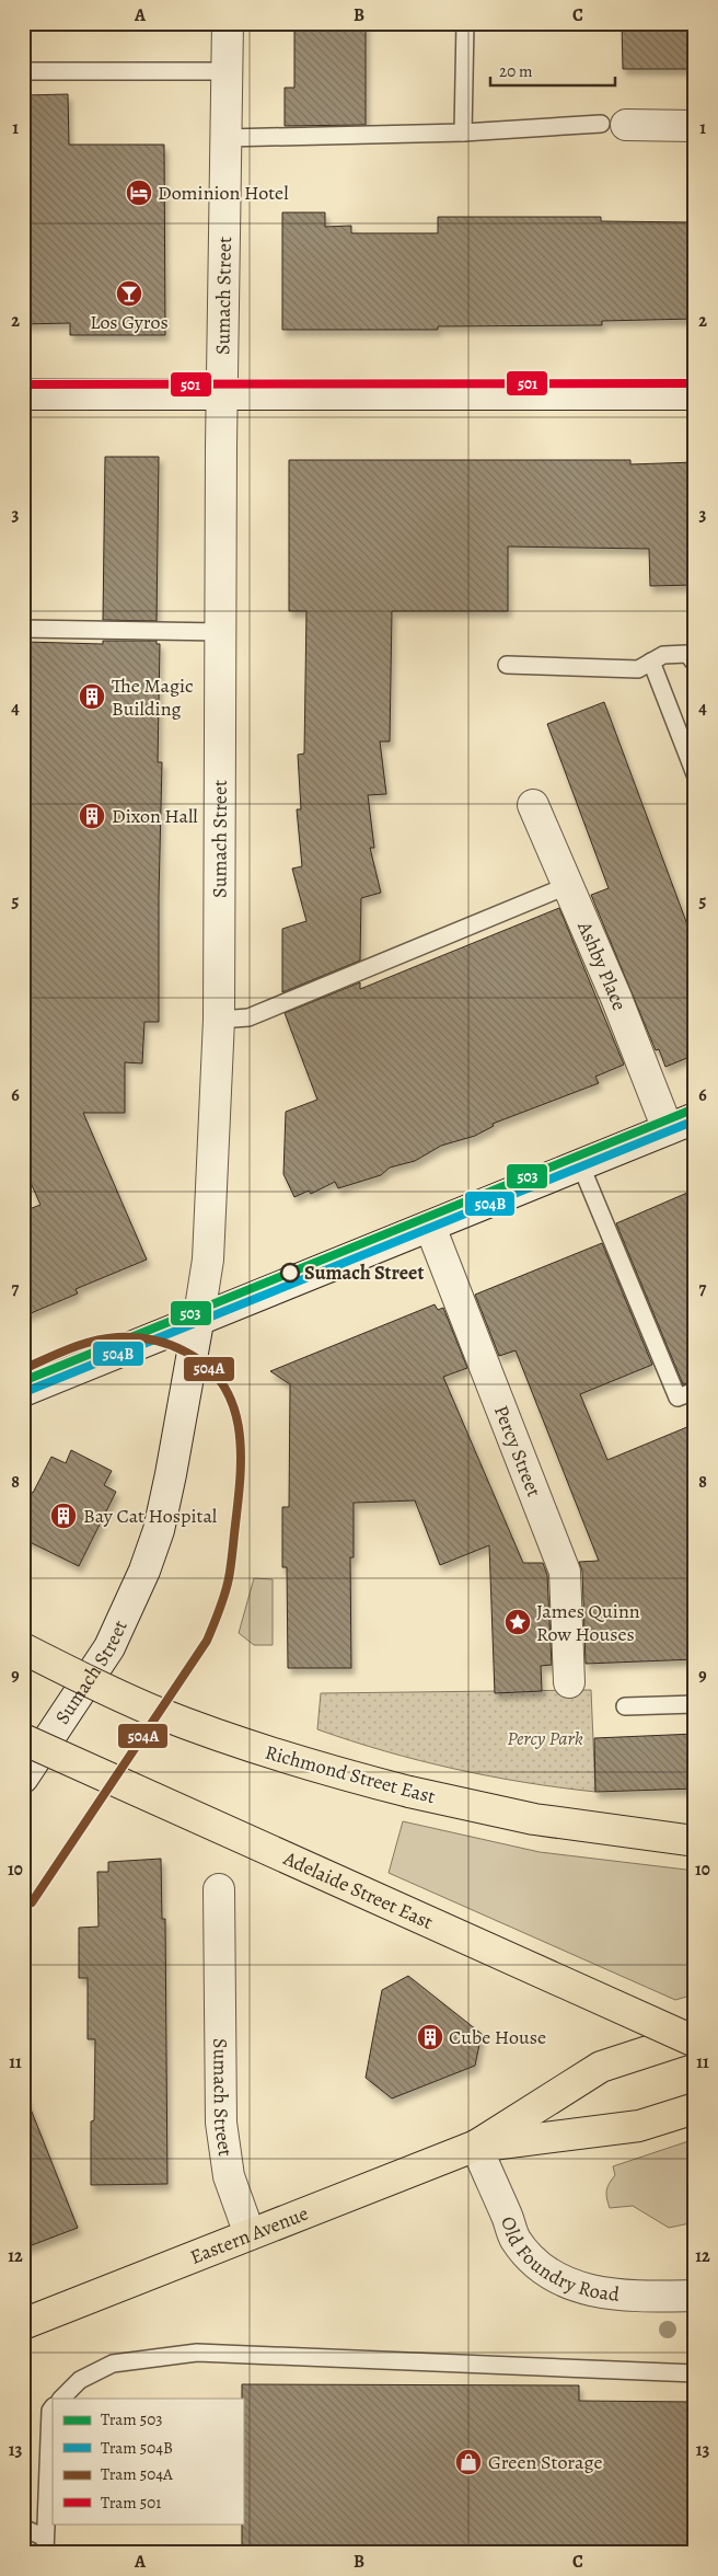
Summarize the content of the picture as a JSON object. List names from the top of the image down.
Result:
{
  "streets": {
    "main road": ["Richmond Street East", "Adelaide Street East", "Eastern Avenue"],
    "street": [
      "Sumach Street",
      "Ashby Place",
      "Percy Street",
      "Old Foundry Road"
    ]
  },
  "crossings": [
    ["Sumach Street", "Eastern Avenue"],
    ["Eastern Avenue", "Old Foundry Road"]
  ],
  "parks": ["Percy Park"],
  "places": {
    "hotel": ["Dominion Hotel"],
    "bar": ["Los Gyros"],
    "building": [
      "The Magic Building",
      "Dixon Hall",
      "Bay Cat Hospital",
      "Cube House"
    ],
    "other": ["Sumach Street"],
    "place": ["James Quinn Row Houses"],
    "shop": ["Green Storage"]
  },
  "lines": [
    "tram line 501",
    "tram line 503",
    "tram line 504B",
    "tram line 504A"
  ],
  "legend": [
    "Tram 503",
    "Tram 504B",
    "Tram 504A",
    "Tram 501"
  ],
  "scale_bar": "20 m",
  "grid": {
    "columns": ["A", "B", "C"],
    "rows": [
      "1",
      "2",
      "3",
      "4",
      "5",
      "6",
      "7",
      "8",
      "9",
      "10",
      "11",
      "12",
      "13"
    ]
  }
}
